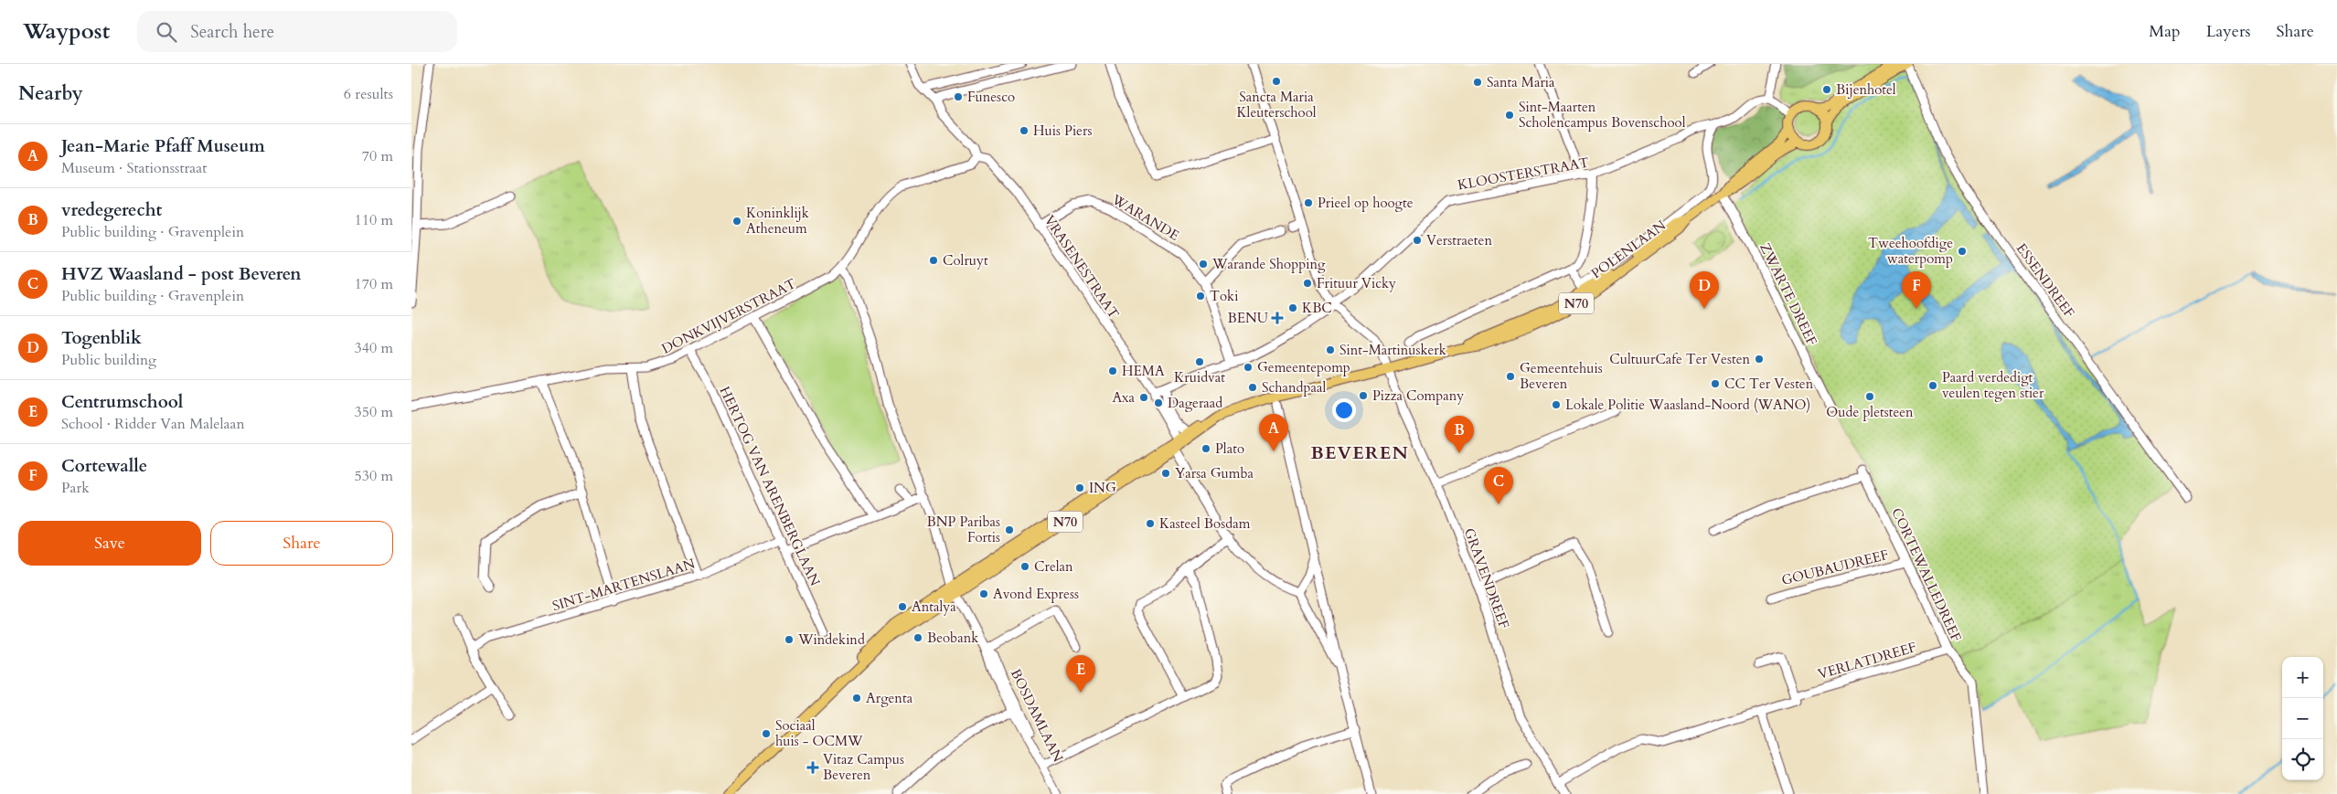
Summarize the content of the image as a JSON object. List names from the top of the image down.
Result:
{
  "streets": {
    "main road": ["POLENLAAN", "N70"],
    "street": [
      "KLOOSTERSTRAAT",
      "WARANDE",
      "VRASENESTRAAT",
      "ESSENDREEF",
      "ZWARTE DREEF",
      "DONKVIJVERSTRAAT",
      "HERTOG VAN ARENBERGLAAN",
      "GOUBAUDREEF",
      "CORTEWALLEDREEF",
      "GRAVENDREEF",
      "SINT-MARTENSLAAN",
      "VERLATDREEF",
      "BOSDAMLAAN"
    ]
  },
  "crossings": [
    ["KLOOSTERSTRAAT", "WARANDE"],
    ["KLOOSTERSTRAAT", "POLENLAAN"],
    ["KLOOSTERSTRAAT", "GRAVENDREEF"],
    ["WARANDE", "VRASENESTRAAT"],
    ["POLENLAAN", "ZWARTE DREEF"],
    ["POLENLAAN", "N70"],
    ["POLENLAAN", "GRAVENDREEF"],
    ["VRASENESTRAAT", "DONKVIJVERSTRAAT"],
    ["ESSENDREEF", "N70"],
    ["ZWARTE DREEF", "N70"],
    ["N70", "GRAVENDREEF"],
    ["N70", "BOSDAMLAAN"],
    ["DONKVIJVERSTRAAT", "HERTOG VAN ARENBERGLAAN"],
    ["DONKVIJVERSTRAAT", "BOSDAMLAAN"],
    ["HERTOG VAN ARENBERGLAAN", "SINT-MARTENSLAAN"],
    ["GOUBAUDREEF", "CORTEWALLEDREEF"],
    ["CORTEWALLEDREEF", "VERLATDREEF"]
  ],
  "districts": ["BEVEREN"],
  "places": {
    "other": [
      "Sancta Maria Kleuterschool",
      "Santa Maria",
      "Bijenhotel",
      "Funesco",
      "Sint-Maarten Scholencampus Bovenschool",
      "Huis Piers",
      "Prieel op hoogte",
      "Koninklijk Atheneum",
      "Verstraeten",
      "Tweehoofdige waterpomp",
      "Colruyt",
      "Warande Shopping",
      "Frituur Vicky",
      "Toki",
      "KBC",
      "Sint-Martinuskerk",
      "CultuurCafe Ter Vesten",
      "Kruidvat",
      "Gemeentepomp",
      "HEMA",
      "Gemeentehuis Beveren",
      "CC Ter Vesten",
      "Paard verdedigt veulen tegen stier",
      "Schandpaal",
      "Pizza Company",
      "Oude pletsteen",
      "Axa",
      "Dageraad",
      "Lokale Politie Waasland-Noord (WANO)",
      "Plato",
      "Yarsa Gumba",
      "ING",
      "Kasteel Bosdam",
      "BNP Paribas Fortis",
      "Crelan",
      "Avond Express",
      "Antalya",
      "Beobank",
      "Windekind",
      "Argenta",
      "Sociaal huis - OCMW"
    ],
    "health": ["BENU", "Vitaz Campus Beveren"]
  },
  "page": {
    "header": "Waypost",
    "search": "Search here",
    "nav": ["Map", "Layers", "Share"],
    "heading": ["Nearby", "6 results"],
    "list": [
      {
        "mark": "A",
        "name": "Jean-Marie Pfaff Museum",
        "note": "Museum · Stationsstraat",
        "value": "70 m"
      },
      {
        "mark": "B",
        "name": "vredegerecht",
        "note": "Public building · Gravenplein",
        "value": "110 m"
      },
      {
        "mark": "C",
        "name": "HVZ Waasland - post Beveren",
        "note": "Public building · Gravenplein",
        "value": "170 m"
      },
      {
        "mark": "D",
        "name": "Togenblik",
        "note": "Public building",
        "value": "340 m"
      },
      {
        "mark": "E",
        "name": "Centrumschool",
        "note": "School · Ridder Van Malelaan",
        "value": "350 m"
      },
      {
        "mark": "F",
        "name": "Cortewalle",
        "note": "Park",
        "value": "530 m"
      }
    ],
    "pins": [
      "D",
      "F",
      "A",
      "B",
      "C",
      "E"
    ],
    "buttons": ["Save", "Share"],
    "map_buttons": ["+", "−"]
  }
}
